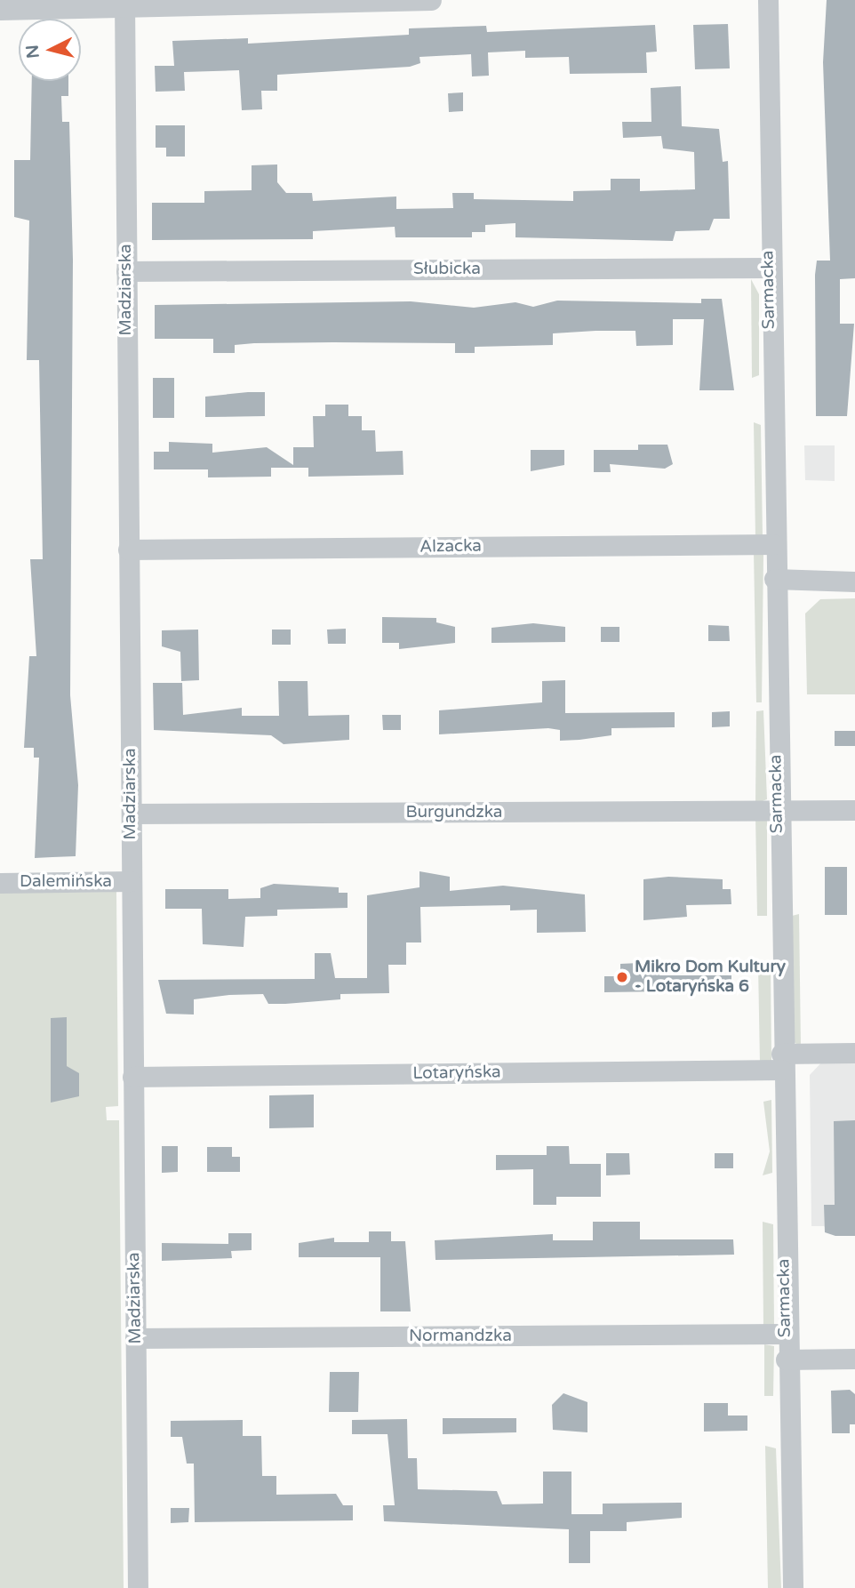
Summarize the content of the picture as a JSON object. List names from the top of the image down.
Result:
{
  "streets": {
    "street": [
      "Słubicka",
      "Madziarska",
      "Sarmacka",
      "Alzacka",
      "Burgundzka",
      "Dalemińska",
      "Lotaryńska",
      "Normandzka"
    ]
  },
  "crossings": [
    ["Słubicka", "Madziarska"],
    ["Słubicka", "Sarmacka"],
    ["Madziarska", "Alzacka"],
    ["Madziarska", "Burgundzka"],
    ["Madziarska", "Dalemińska"],
    ["Madziarska", "Lotaryńska"],
    ["Madziarska", "Normandzka"],
    ["Sarmacka", "Alzacka"],
    ["Sarmacka", "Burgundzka"],
    ["Sarmacka", "Lotaryńska"],
    ["Sarmacka", "Normandzka"]
  ],
  "places": ["Mikro Dom Kultury - Lotaryńska 6"],
  "north": "left"
}
